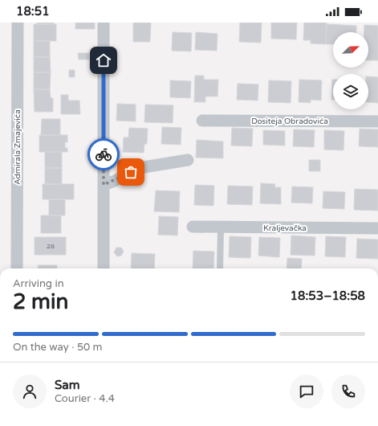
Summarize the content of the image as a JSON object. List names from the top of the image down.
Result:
{
  "streets": {
    "street": ["Dositeja Obradovića", "Admirala Zmajevića", "Kraljevačka"]
  },
  "house_numbers": ["28"],
  "north": "top right",
  "page": {
    "status": "18:51",
    "heading": ["2 min", "Arriving in", "18:53–18:58"],
    "panel": ["Sam", "Courier · 4.4"],
    "bar": "On the way · 50 m"
  }
}
